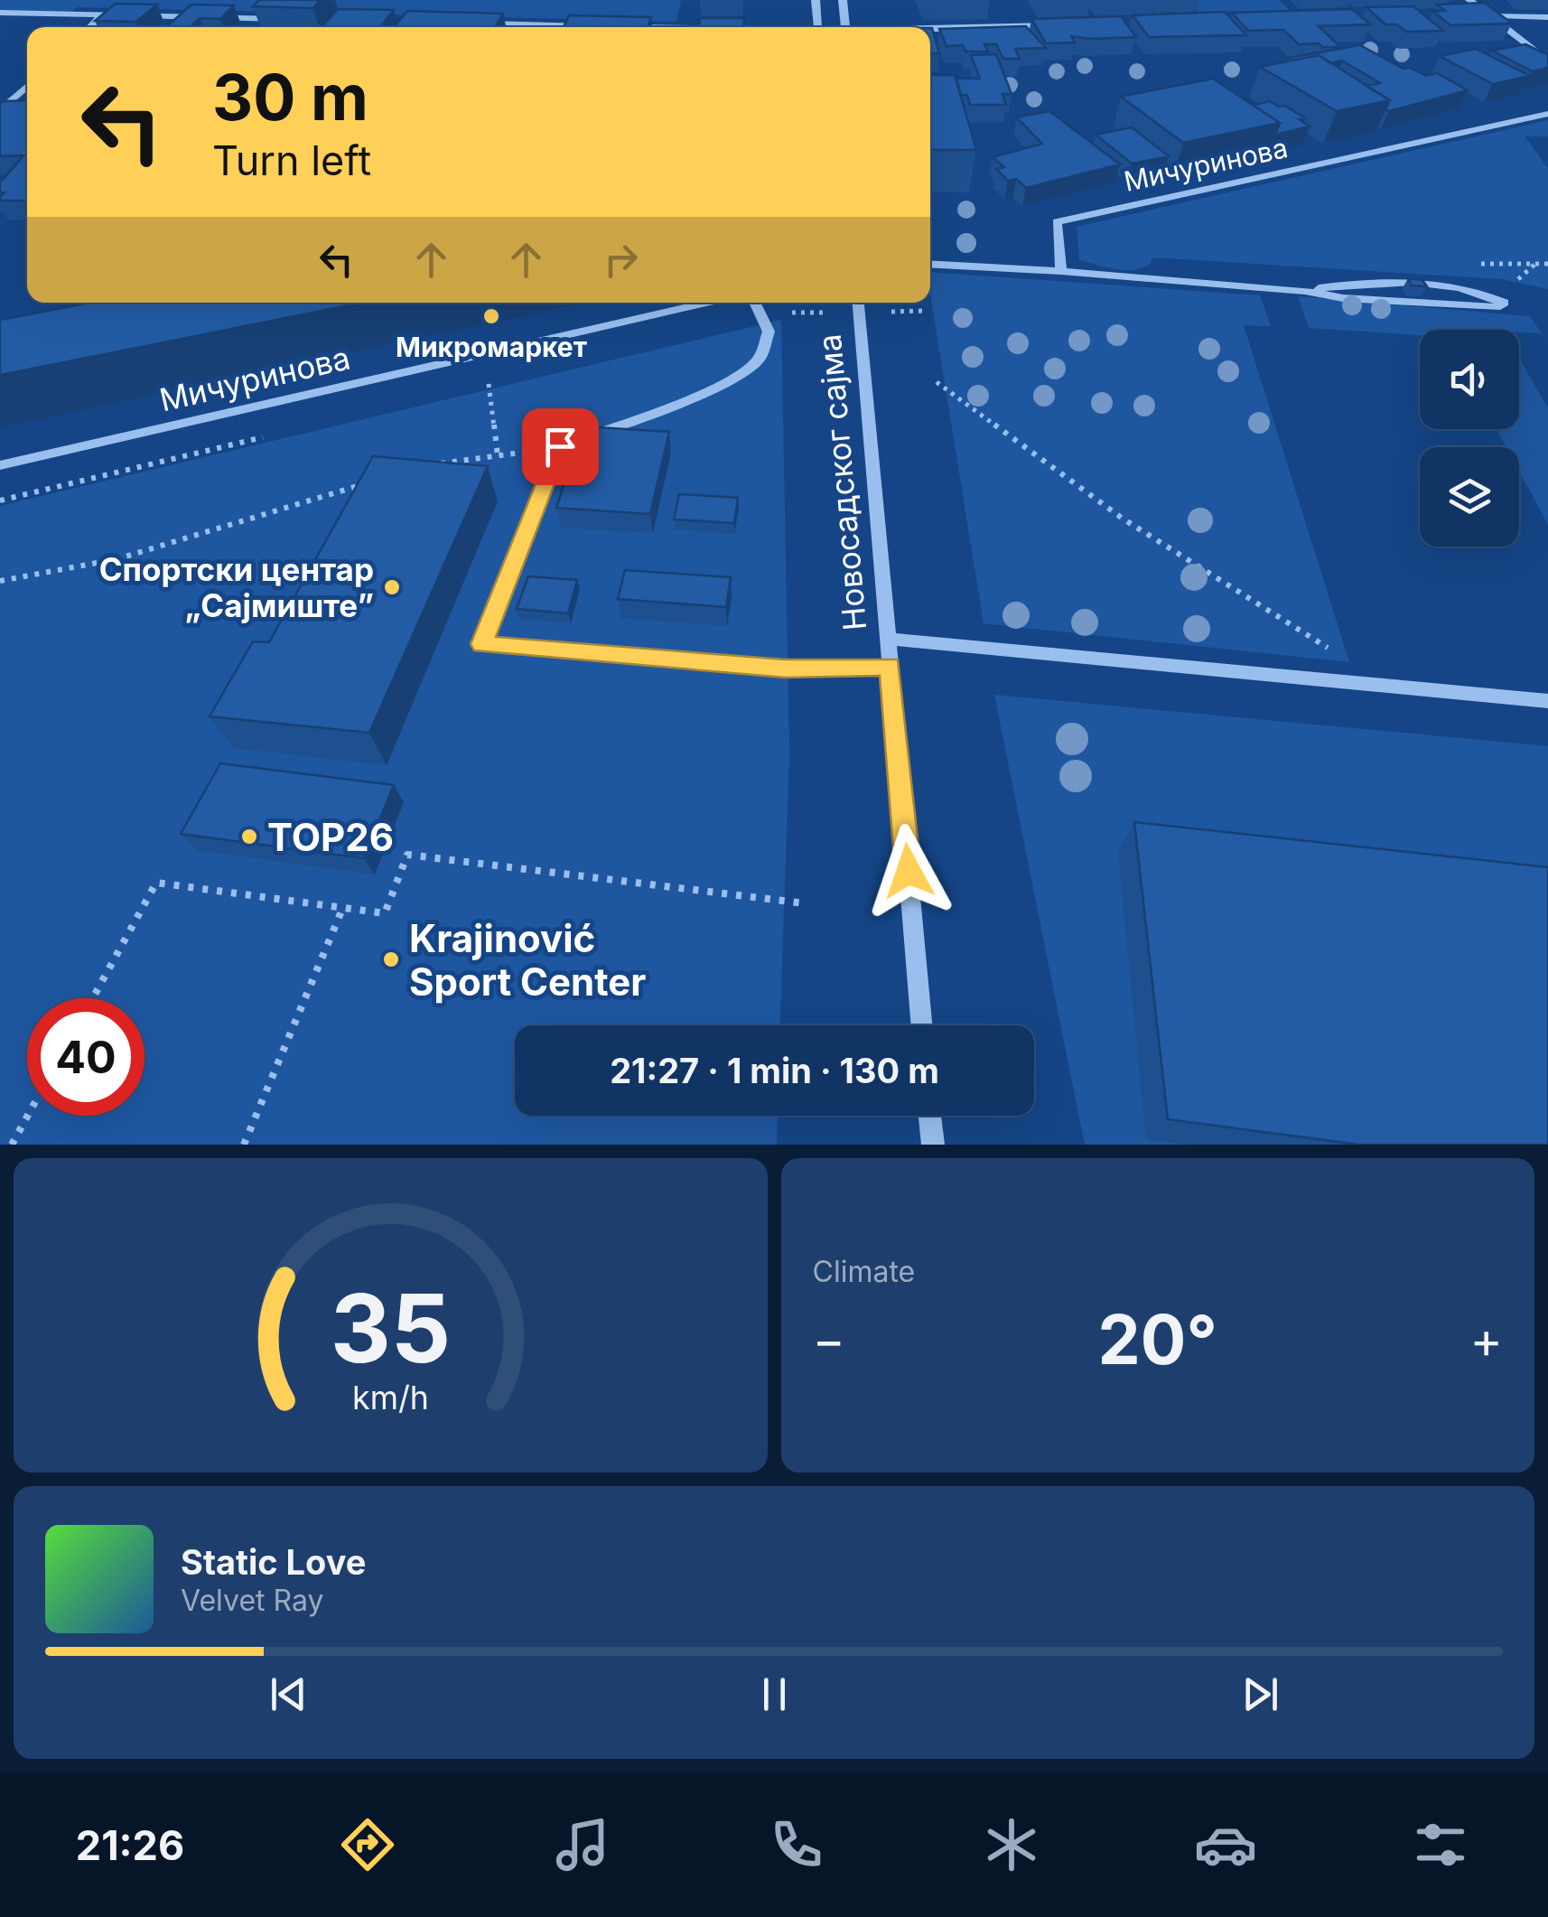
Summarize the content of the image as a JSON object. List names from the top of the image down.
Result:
{
  "streets": {
    "street": ["Мичуринова", "Новосадског сајма"]
  },
  "places": [
    "Микромаркет",
    "Спортски центар „Сајмиште”",
    "TOP26",
    "Krajinović Sport Center"
  ],
  "page": {
    "turn": ["30 m", "Turn left"],
    "limit": "40",
    "trip": "21:27 · 1 min · 130 m",
    "tile": "Climate",
    "heat": ["−", "20°", "+"],
    "song": ["Static Love", "Velvet Ray"],
    "tabs": "21:26",
    "gauge": ["35", "km/h"]
  }
}
